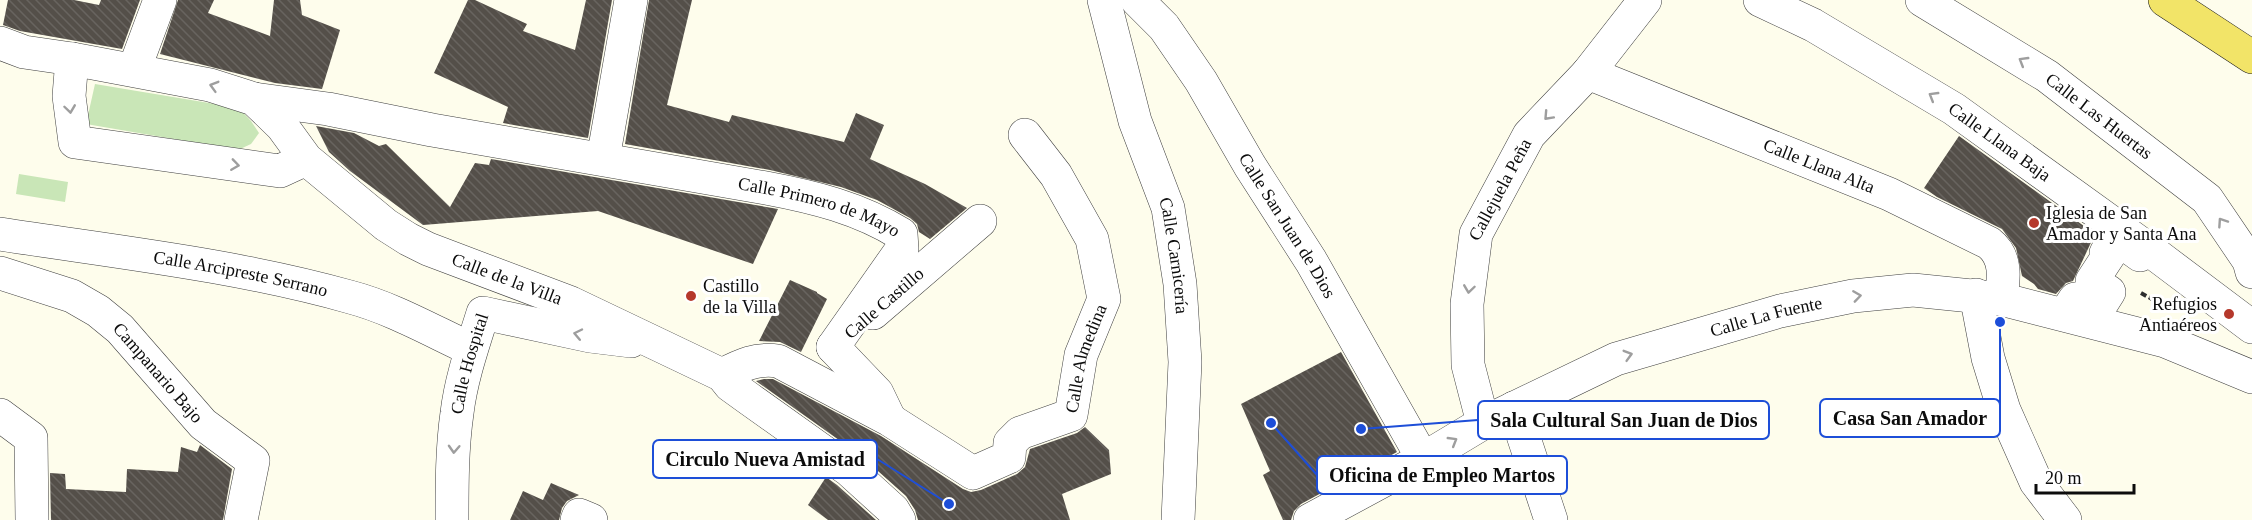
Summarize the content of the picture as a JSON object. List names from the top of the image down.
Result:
{
  "streets": {
    "street": [
      "Calle Las Huertas",
      "Calle Llana Baja",
      "Calle Llana Alta",
      "Callejuela Peña",
      "Calle Primero de Mayo",
      "Calle San Juan de Dios",
      "Calle Carnicería",
      "Calle Arcipreste Serrano",
      "Calle de la Villa",
      "Calle Castillo",
      "Calle La Fuente",
      "Calle Almedina",
      "Calle Hospital",
      "Campanario Bajo"
    ]
  },
  "crossings": [
    ["Calle Llana Alta", "Callejuela Peña"],
    ["Calle Llana Alta", "Calle La Fuente"],
    ["Callejuela Peña", "Calle La Fuente"],
    ["Calle Primero de Mayo", "Calle de la Villa"],
    ["Calle Primero de Mayo", "Calle Castillo"],
    ["Calle San Juan de Dios", "Calle La Fuente"],
    ["Calle Arcipreste Serrano", "Calle Hospital"],
    ["Calle de la Villa", "Calle Almedina"],
    ["Calle de la Villa", "Calle Hospital"],
    ["Calle Castillo", "Calle Almedina"]
  ],
  "one_way": [
    "Calle Las Huertas",
    "Calle Llana Baja",
    "Callejuela Peña",
    "Calle La Fuente"
  ],
  "places": [
    "Iglesia de San Amador y Santa Ana",
    "Castillo de la Villa",
    "Refugios Antiaéreos",
    "Casa San Amador",
    "Oficina de Empleo Martos",
    "Sala Cultural San Juan de Dios",
    "Circulo Nueva Amistad"
  ],
  "scale_bar": "20 m"
}
